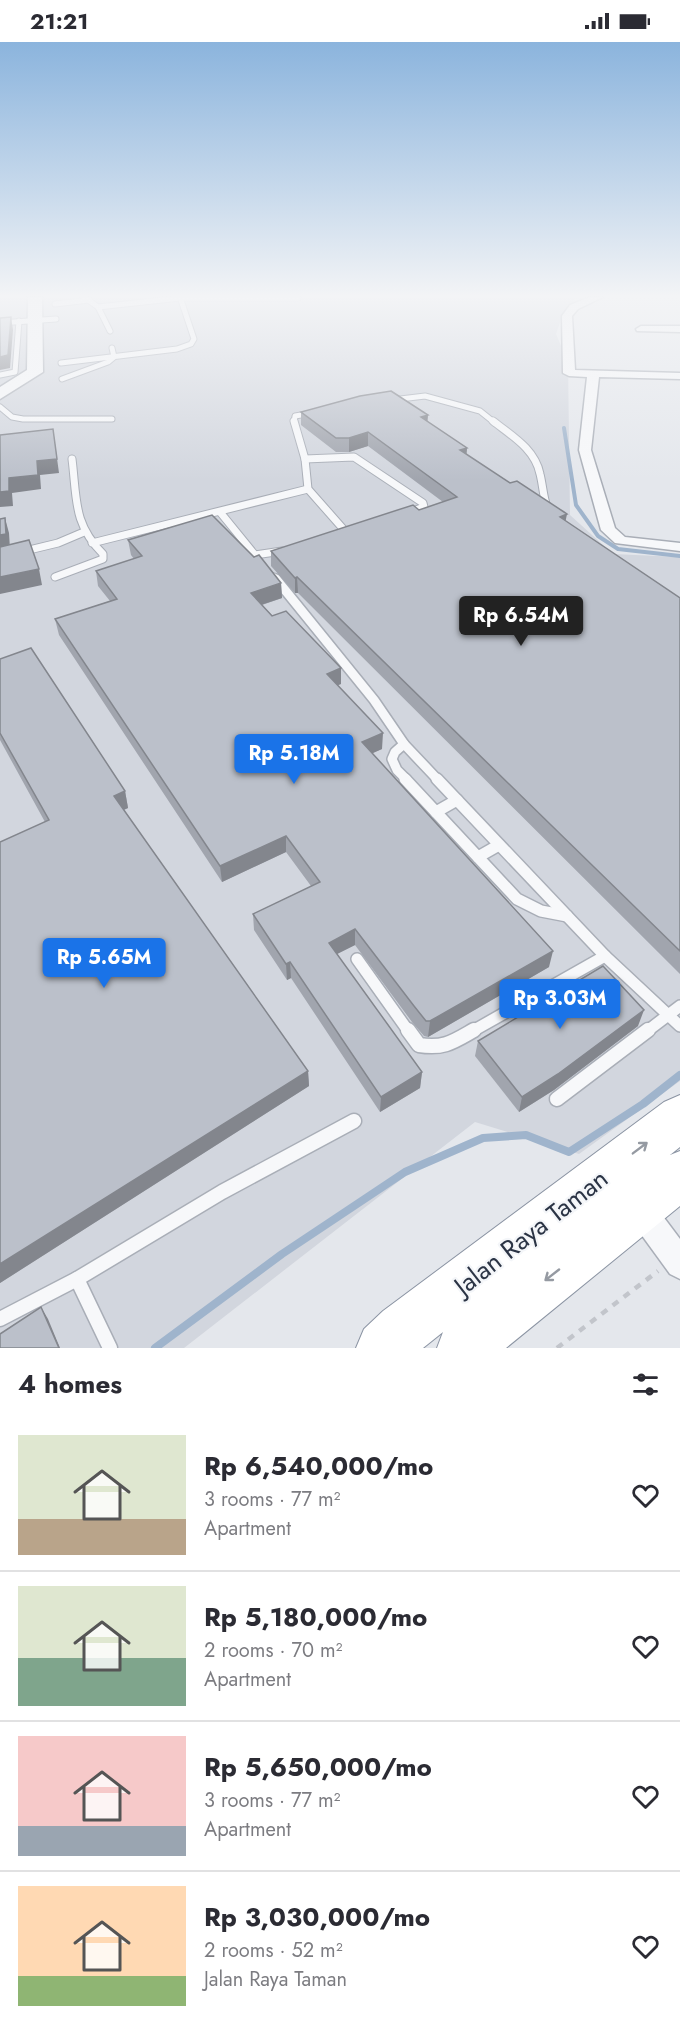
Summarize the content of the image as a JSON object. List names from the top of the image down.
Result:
{
  "streets": {
    "highway": ["Jalan Raya Taman"]
  },
  "page": {
    "status": "21:21",
    "price": [
      "Rp 6.54M",
      "Rp 5.18M",
      "Rp 5.65M",
      "Rp 3.03M"
    ],
    "heading": "4 homes",
    "list": [
      {
        "name": "Rp 6,540,000/mo",
        "note": "3 rooms · 77 m² · Apartment"
      },
      {
        "name": "Rp 5,180,000/mo",
        "note": "2 rooms · 70 m² · Apartment"
      },
      {
        "name": "Rp 5,650,000/mo",
        "note": "3 rooms · 77 m² · Apartment"
      },
      {
        "name": "Rp 3,030,000/mo",
        "note": "2 rooms · 52 m² · Jalan Raya Taman"
      }
    ]
  }
}
